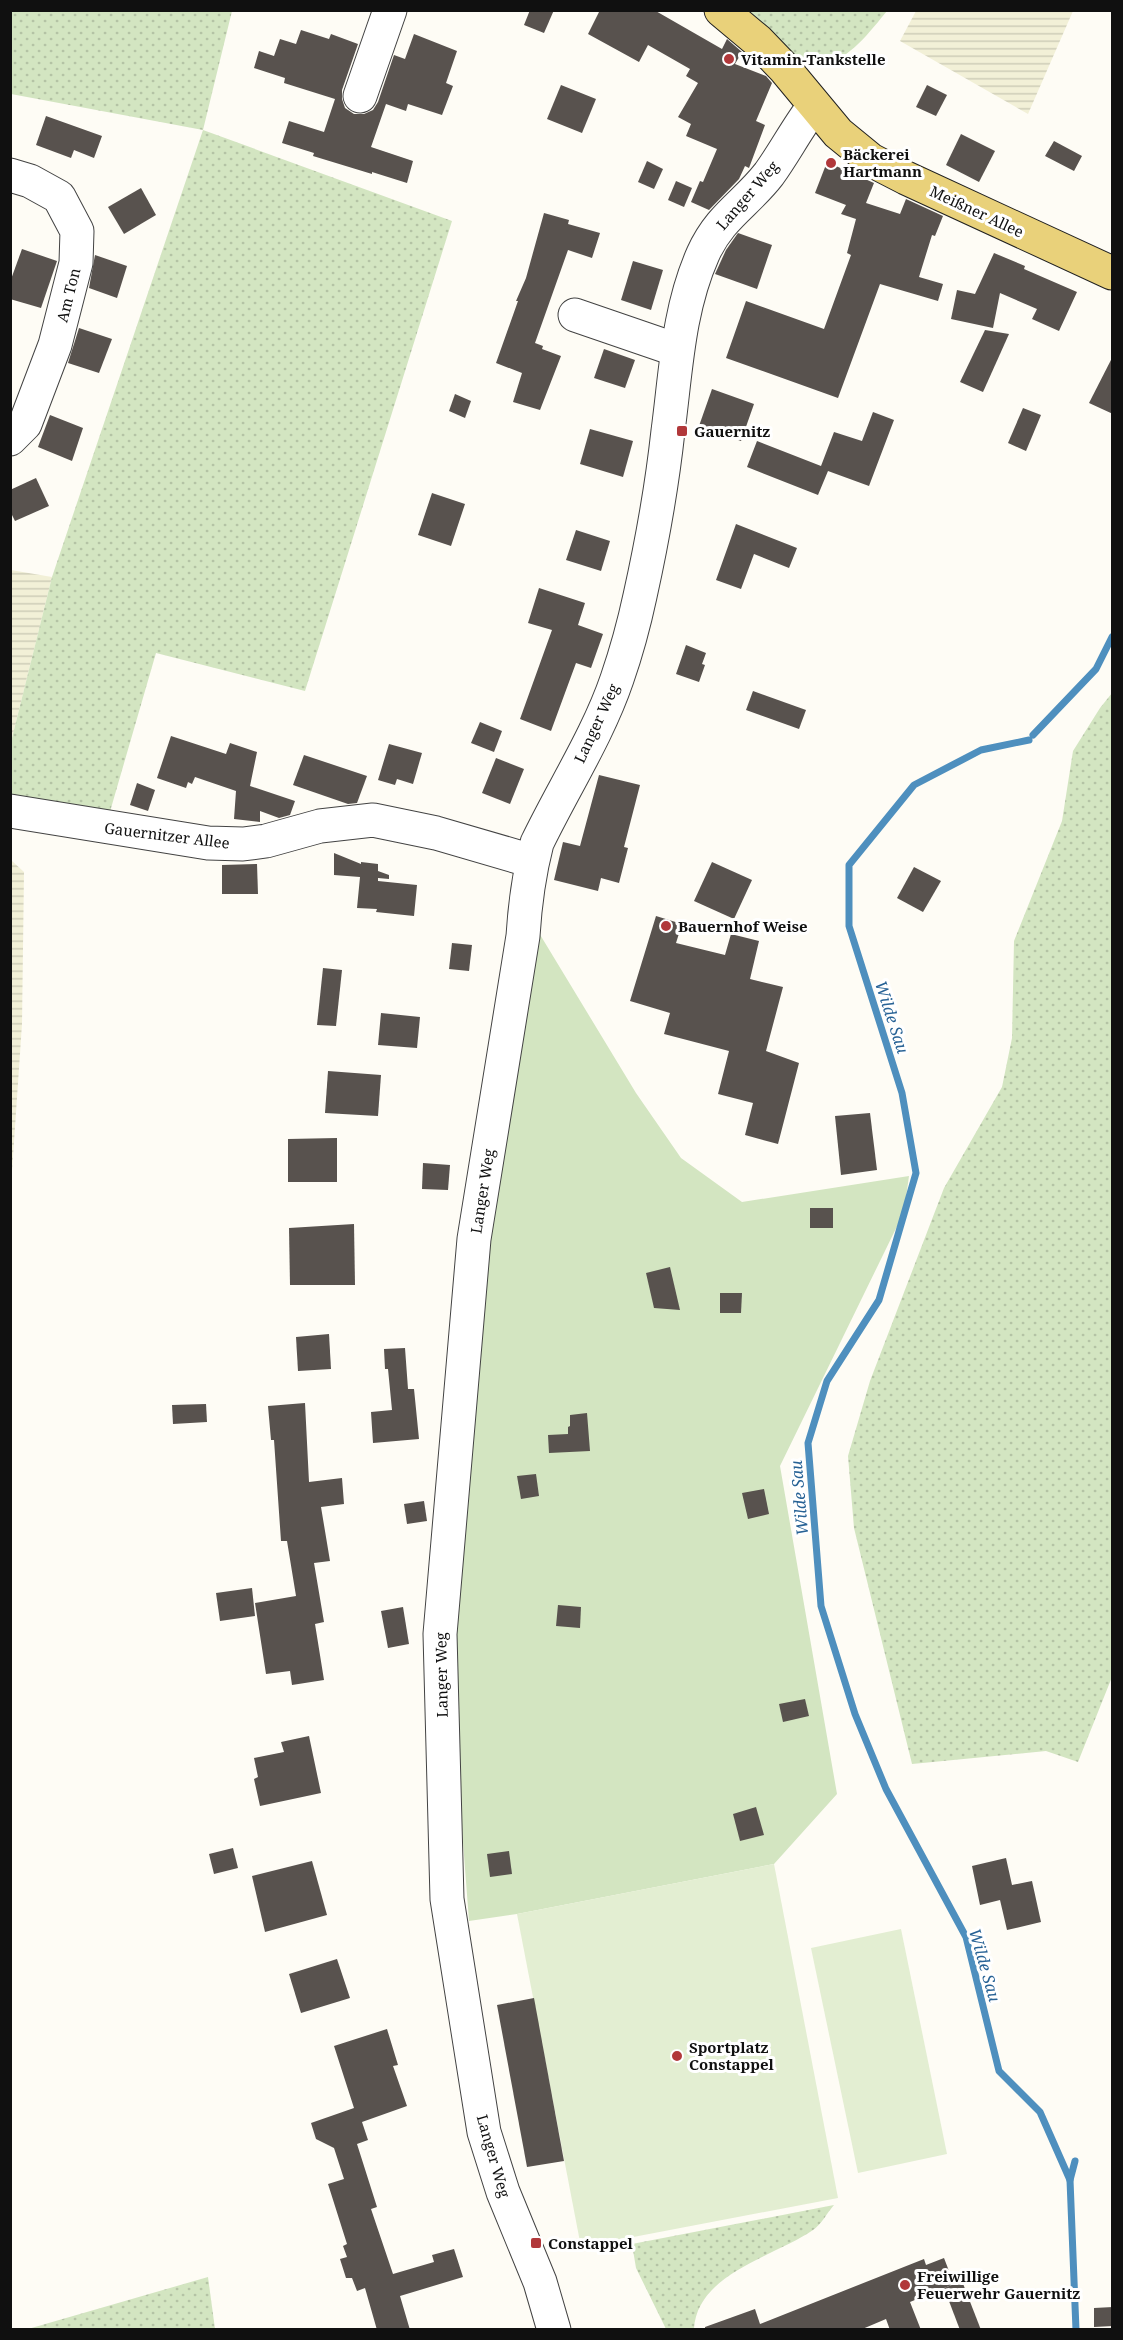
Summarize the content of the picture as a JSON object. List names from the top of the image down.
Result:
{
  "streets": {
    "main road": ["Meißner Allee"],
    "street": ["Langer Weg", "Am Ton", "Gauernitzer Allee"]
  },
  "crossings": [
    ["Langer Weg", "Meißner Allee"],
    ["Langer Weg", "Gauernitzer Allee"]
  ],
  "water": ["Wilde Sau"],
  "places": {
    "other": [
      "Vitamin-Tankstelle",
      "Bäckerei Hartmann",
      "Bauernhof Weise",
      "Sportplatz Constappel",
      "Freiwillige Feuerwehr Gauernitz"
    ],
    "transit": ["Gauernitz", "Constappel"]
  }
}
